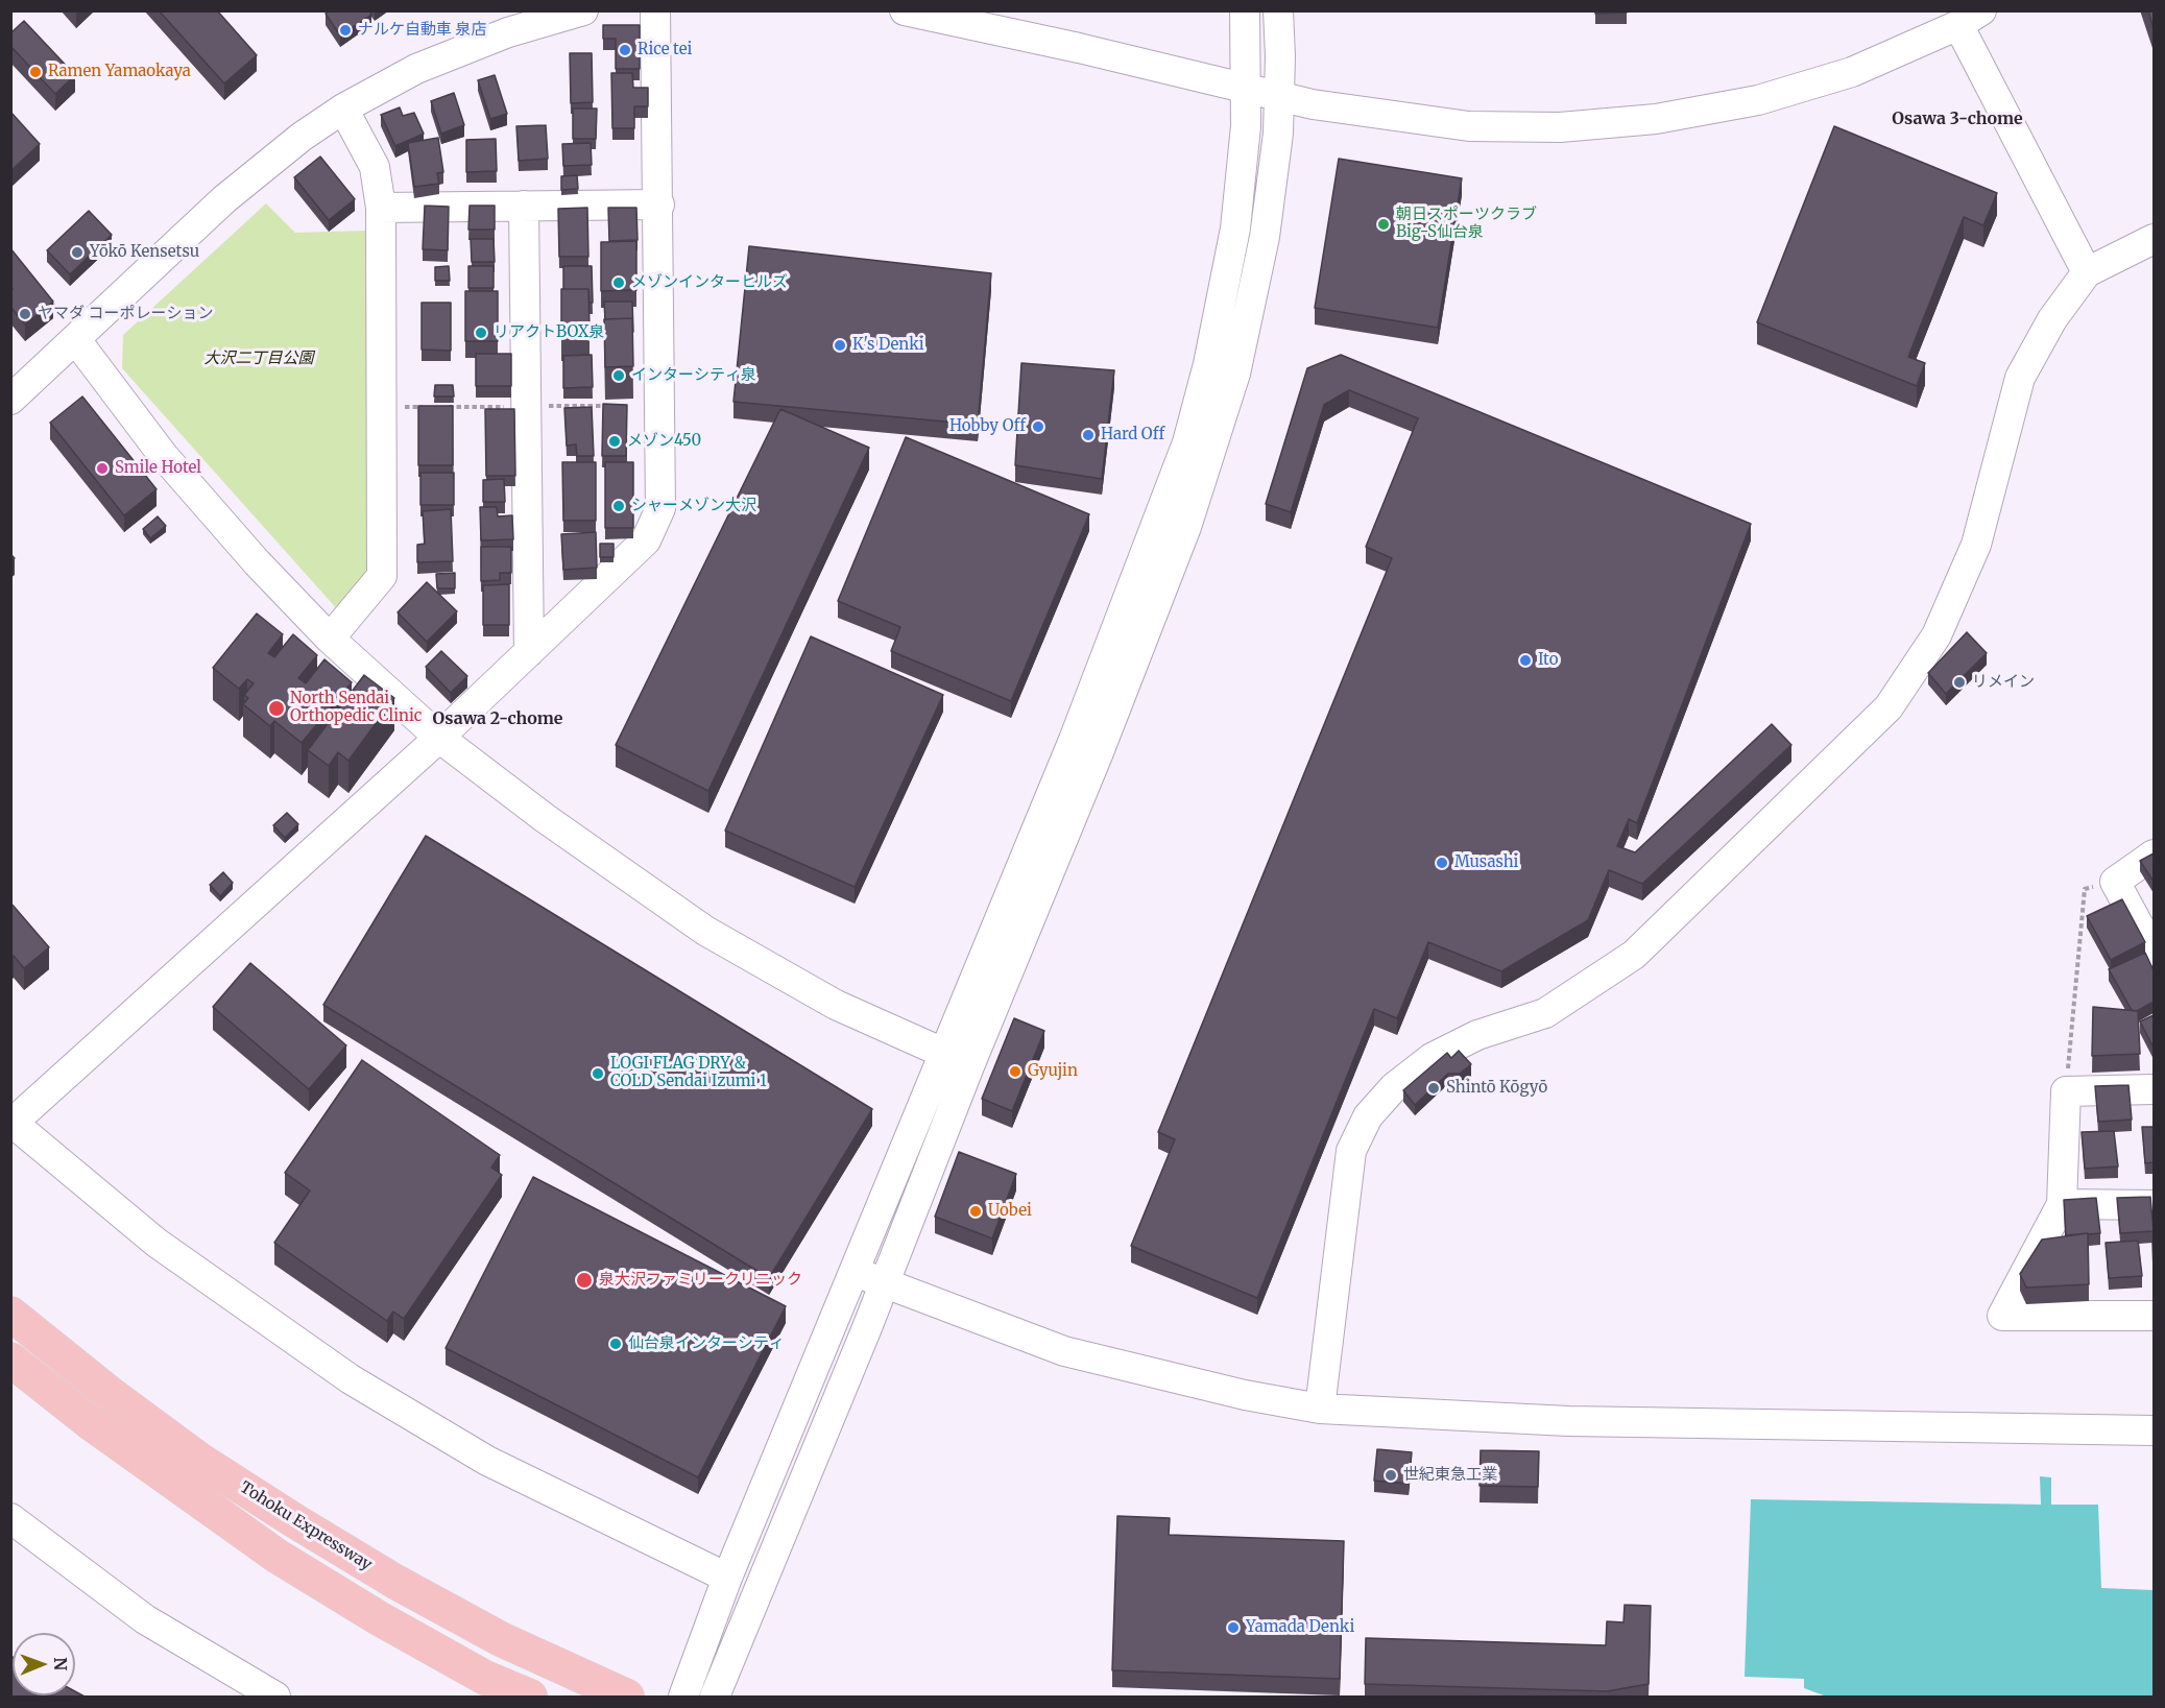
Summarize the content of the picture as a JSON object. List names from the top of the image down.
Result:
{
  "streets": {
    "highway": ["Tohoku Expressway"]
  },
  "districts": ["Osawa 3-chome", "Osawa 2-chome"],
  "parks": ["大沢二丁目公園"],
  "places": [
    "ナルケ自動車 泉店",
    "Rice tei",
    "Ramen Yamaokaya",
    "朝日スポーツクラブ Big-S仙台泉",
    "Yōkō Kensetsu",
    "メゾンインターヒルズ",
    "ヤマダ コーポレーション",
    "リアクトBOX泉",
    "K's Denki",
    "インターシティ泉",
    "Hobby Off",
    "Hard Off",
    "メゾン450",
    "Smile Hotel",
    "シャーメゾン大沢",
    "Ito",
    "リメイン",
    "North Sendai Orthopedic Clinic",
    "Musashi",
    "Gyujin",
    "LOGI FLAG DRY & COLD Sendai Izumi 1",
    "Shintō Kōgyō",
    "Uobei",
    "泉大沢ファミリークリニック",
    "仙台泉インターシティ",
    "世紀東急工業",
    "Yamada Denki"
  ],
  "north": "right"
}
